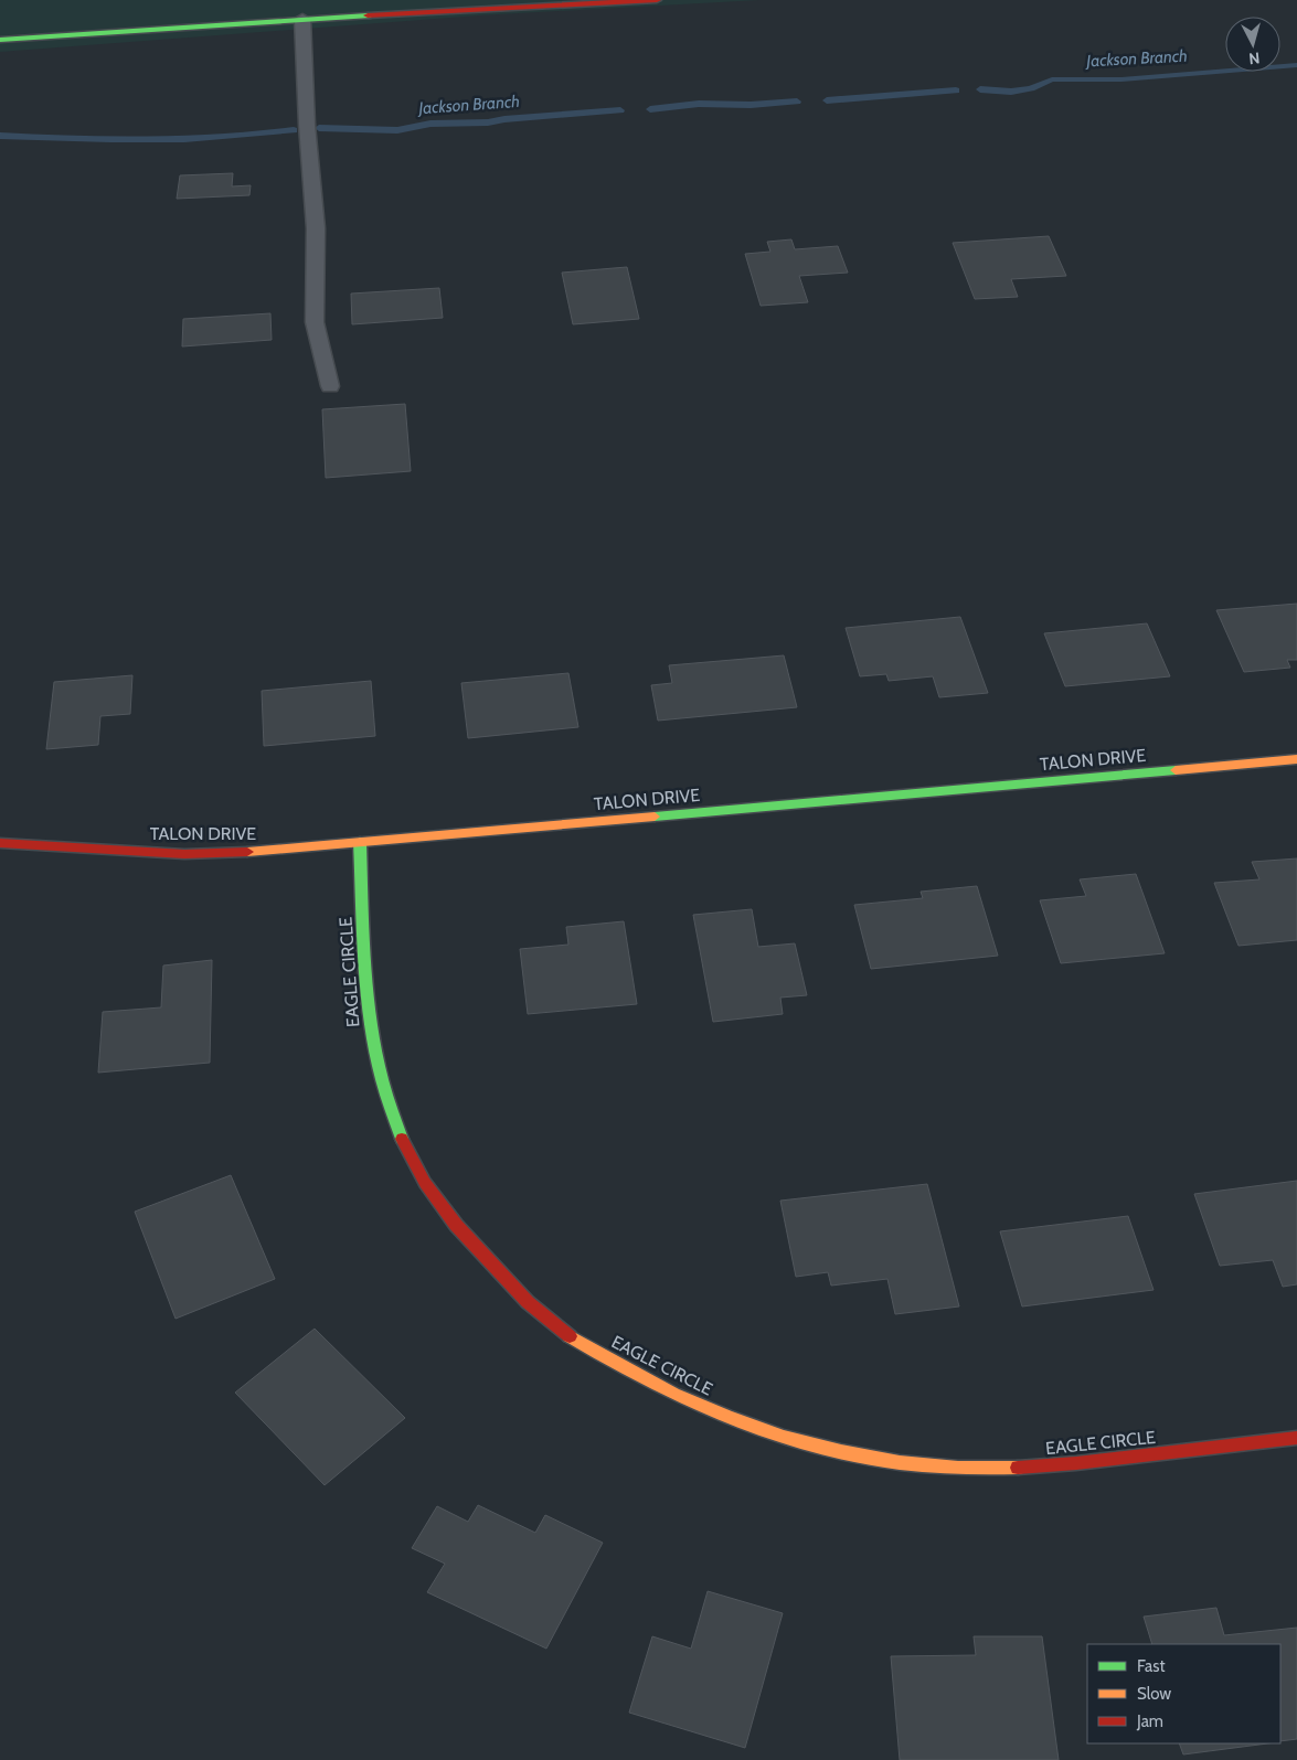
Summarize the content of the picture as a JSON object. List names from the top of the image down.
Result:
{
  "streets": {
    "street": ["TALON DRIVE", "EAGLE CIRCLE"]
  },
  "crossings": [
    ["TALON DRIVE", "EAGLE CIRCLE"]
  ],
  "water": ["Jackson Branch"],
  "legend": ["Fast", "Slow", "Jam"],
  "north": "bottom"
}
